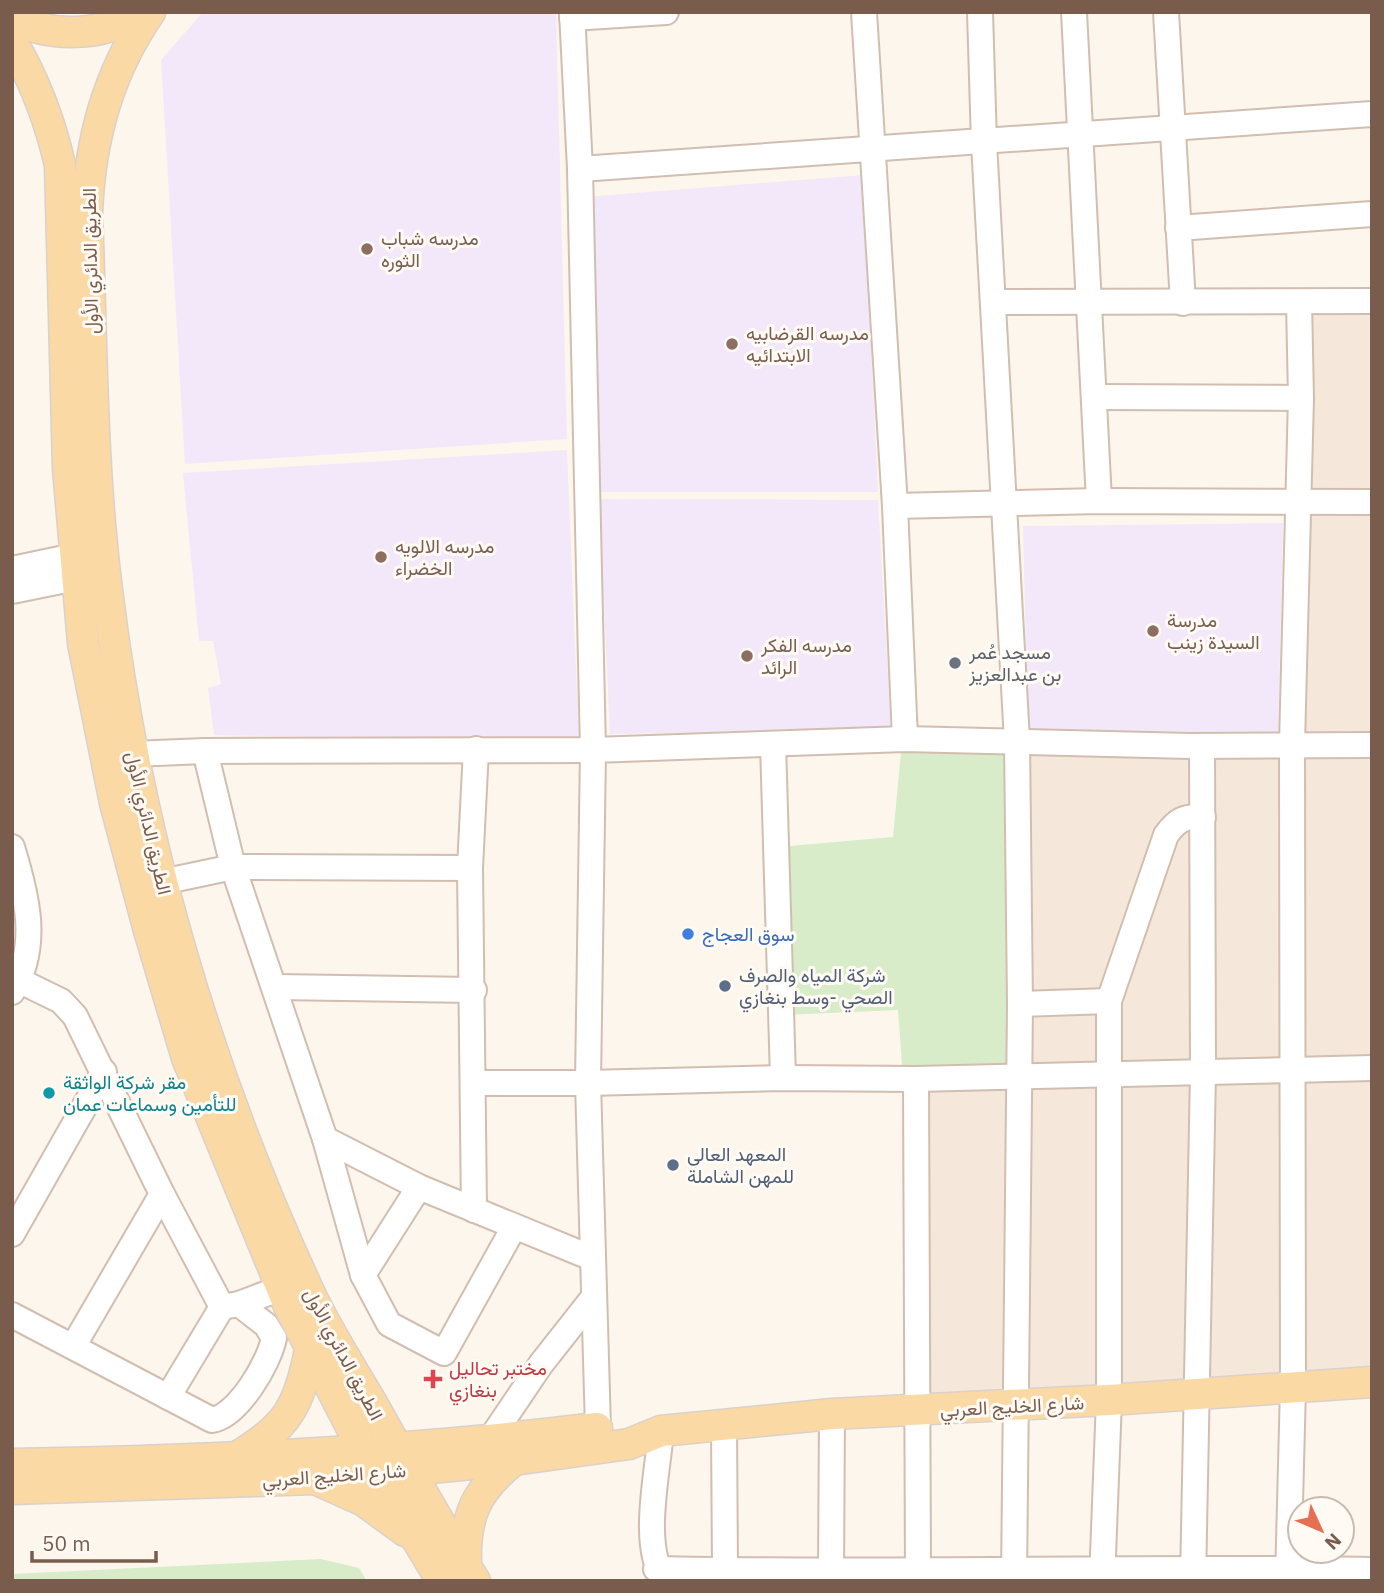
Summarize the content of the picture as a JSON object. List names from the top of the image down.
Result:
{
  "streets": {
    "main road": ["الطريق الدائري الأول", "شارع الخليج العربي"]
  },
  "crossings": [
    ["الطريق الدائري الأول", "شارع الخليج العربي"]
  ],
  "places": {
    "other": [
      "مدرسه شباب الثوره",
      "مدرسه القرضابيه الابتدائيه",
      "مدرسه الالويه الخضراء",
      "مدرسة السيدة زينب",
      "مدرسه الفكر الرائد",
      "مسجد عُمر بن عبدالعزيز",
      "سوق العجاج",
      "شركة المياه والصرف الصحي -وسط بنغازي",
      "مقر شركة الواثقة للتأمين وسماعات عمان",
      "المعهد العالي للمهن الشاملة"
    ],
    "health": ["مختبر تحاليل بنغازي"]
  },
  "scale_bar": "50 m",
  "north": "bottom right"
}
